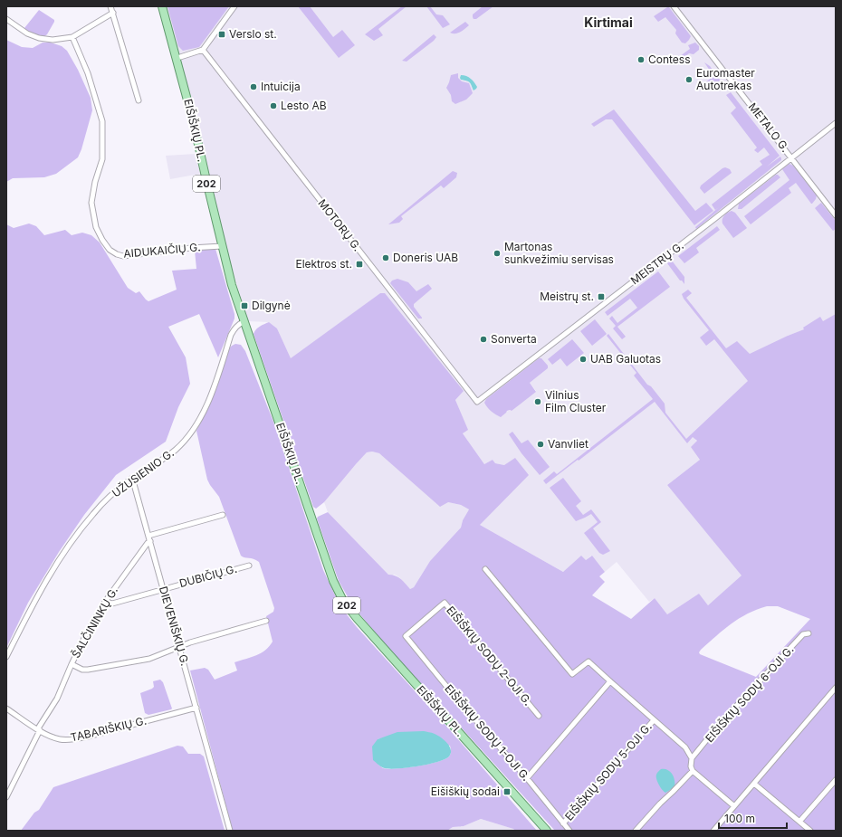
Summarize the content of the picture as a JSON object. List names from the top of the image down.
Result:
{
  "streets": {
    "main road": ["EIŠIŠKIŲ PL.", "202"],
    "street": [
      "METALO G.",
      "MOTORŲ G.",
      "AIDUKAIČIŲ G.",
      "MEISTRŲ G.",
      "UŽUSIENIO G.",
      "DUBIČIŲ G.",
      "ŠALČININKŲ G.",
      "DIEVENIŠKIŲ G.",
      "EIŠIŠKIŲ SODŲ 2-OJI G.",
      "EIŠIŠKIŲ SODŲ 6-OJI G.",
      "TABARIŠKIŲ G.",
      "EIŠIŠKIŲ SODŲ 1-OJI G.",
      "EIŠIŠKIŲ SODŲ 5-OJI G."
    ]
  },
  "crossings": [
    ["METALO G.", "MEISTRŲ G."],
    ["EIŠIŠKIŲ PL.", "AIDUKAIČIŲ G."],
    ["EIŠIŠKIŲ PL.", "UŽUSIENIO G."],
    ["MOTORŲ G.", "MEISTRŲ G."],
    ["UŽUSIENIO G.", "DIEVENIŠKIŲ G."],
    ["DUBIČIŲ G.", "ŠALČININKŲ G."],
    ["DUBIČIŲ G.", "DIEVENIŠKIŲ G."],
    ["ŠALČININKŲ G.", "DIEVENIŠKIŲ G."],
    ["ŠALČININKŲ G.", "TABARIŠKIŲ G."],
    ["DIEVENIŠKIŲ G.", "TABARIŠKIŲ G."],
    ["EIŠIŠKIŲ SODŲ 2-OJI G.", "EIŠIŠKIŲ SODŲ 1-OJI G."],
    ["EIŠIŠKIŲ SODŲ 1-OJI G.", "EIŠIŠKIŲ SODŲ 5-OJI G."]
  ],
  "districts": ["Kirtimai"],
  "places": {
    "transit": [
      "Verslo st.",
      "Elektros st.",
      "Meistrų st.",
      "Dilgynė",
      "Eišiškių sodai"
    ],
    "other": [
      "Contess",
      "Euromaster Autotrekas",
      "Intuicija",
      "Lesto AB",
      "Martonas sunkvežimiu servisas",
      "Doneris UAB",
      "Sonverta",
      "UAB Galuotas",
      "Vilnius Film Cluster",
      "Vanvliet"
    ]
  },
  "scale_bar": "100 m"
}
